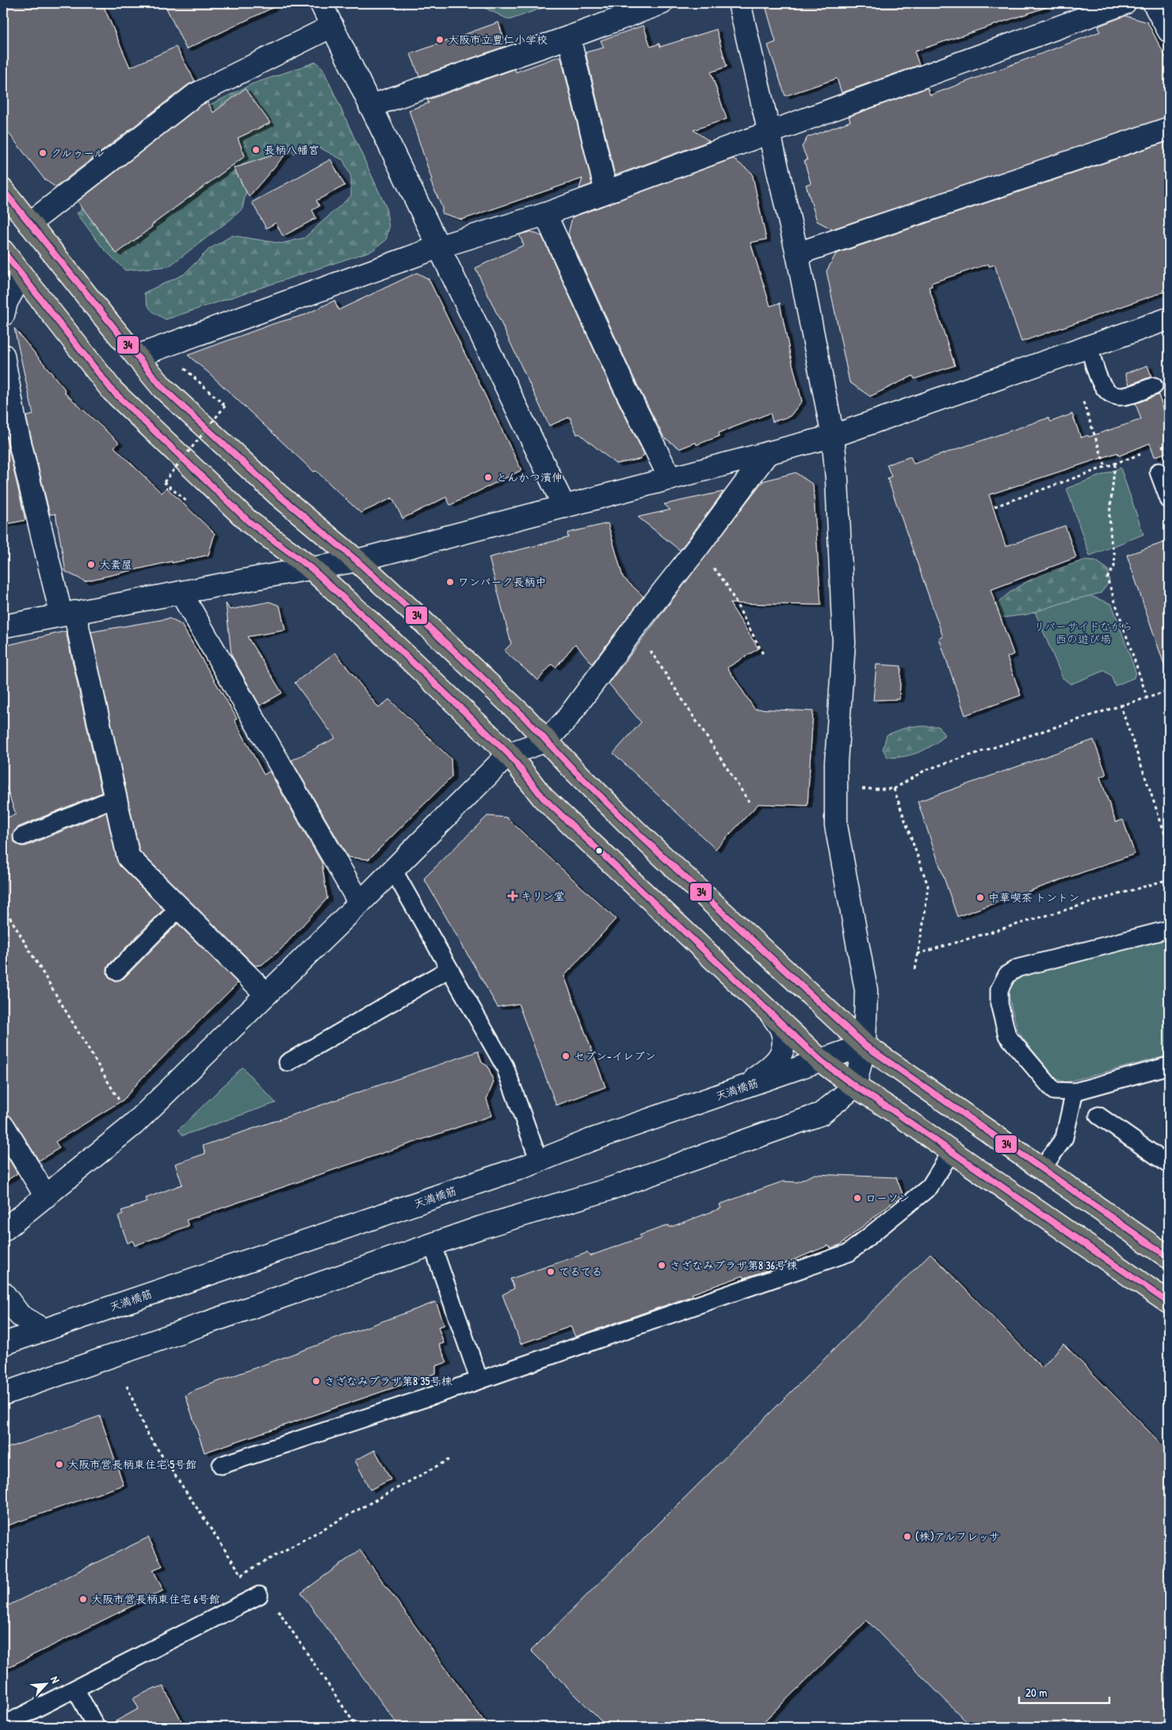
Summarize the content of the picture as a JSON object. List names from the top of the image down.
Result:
{
  "streets": {
    "street": ["天満橋筋"]
  },
  "parks": ["リバーサイドながら 西の遊び場"],
  "places": {
    "other": [
      "大阪市立豊仁小学校",
      "長柄八幡宮",
      "クルゥール",
      "とんかつ濱伸",
      "大素屋",
      "ワンパーク長柄中",
      "中華喫茶 トントン",
      "セブン-イレブン",
      "ローソン",
      "さざなみプラザ第8 36号棟",
      "てるてる",
      "さざなみプラザ第8 35号棟",
      "大阪市営長柄東住宅 5号館",
      "(株)アルフレッサ",
      "大阪市営長柄東住宅 6号館"
    ],
    "health": ["キリン堂"]
  },
  "lines": ["transit line 34"],
  "scale_bar": "20 m",
  "north": "top right"
}
